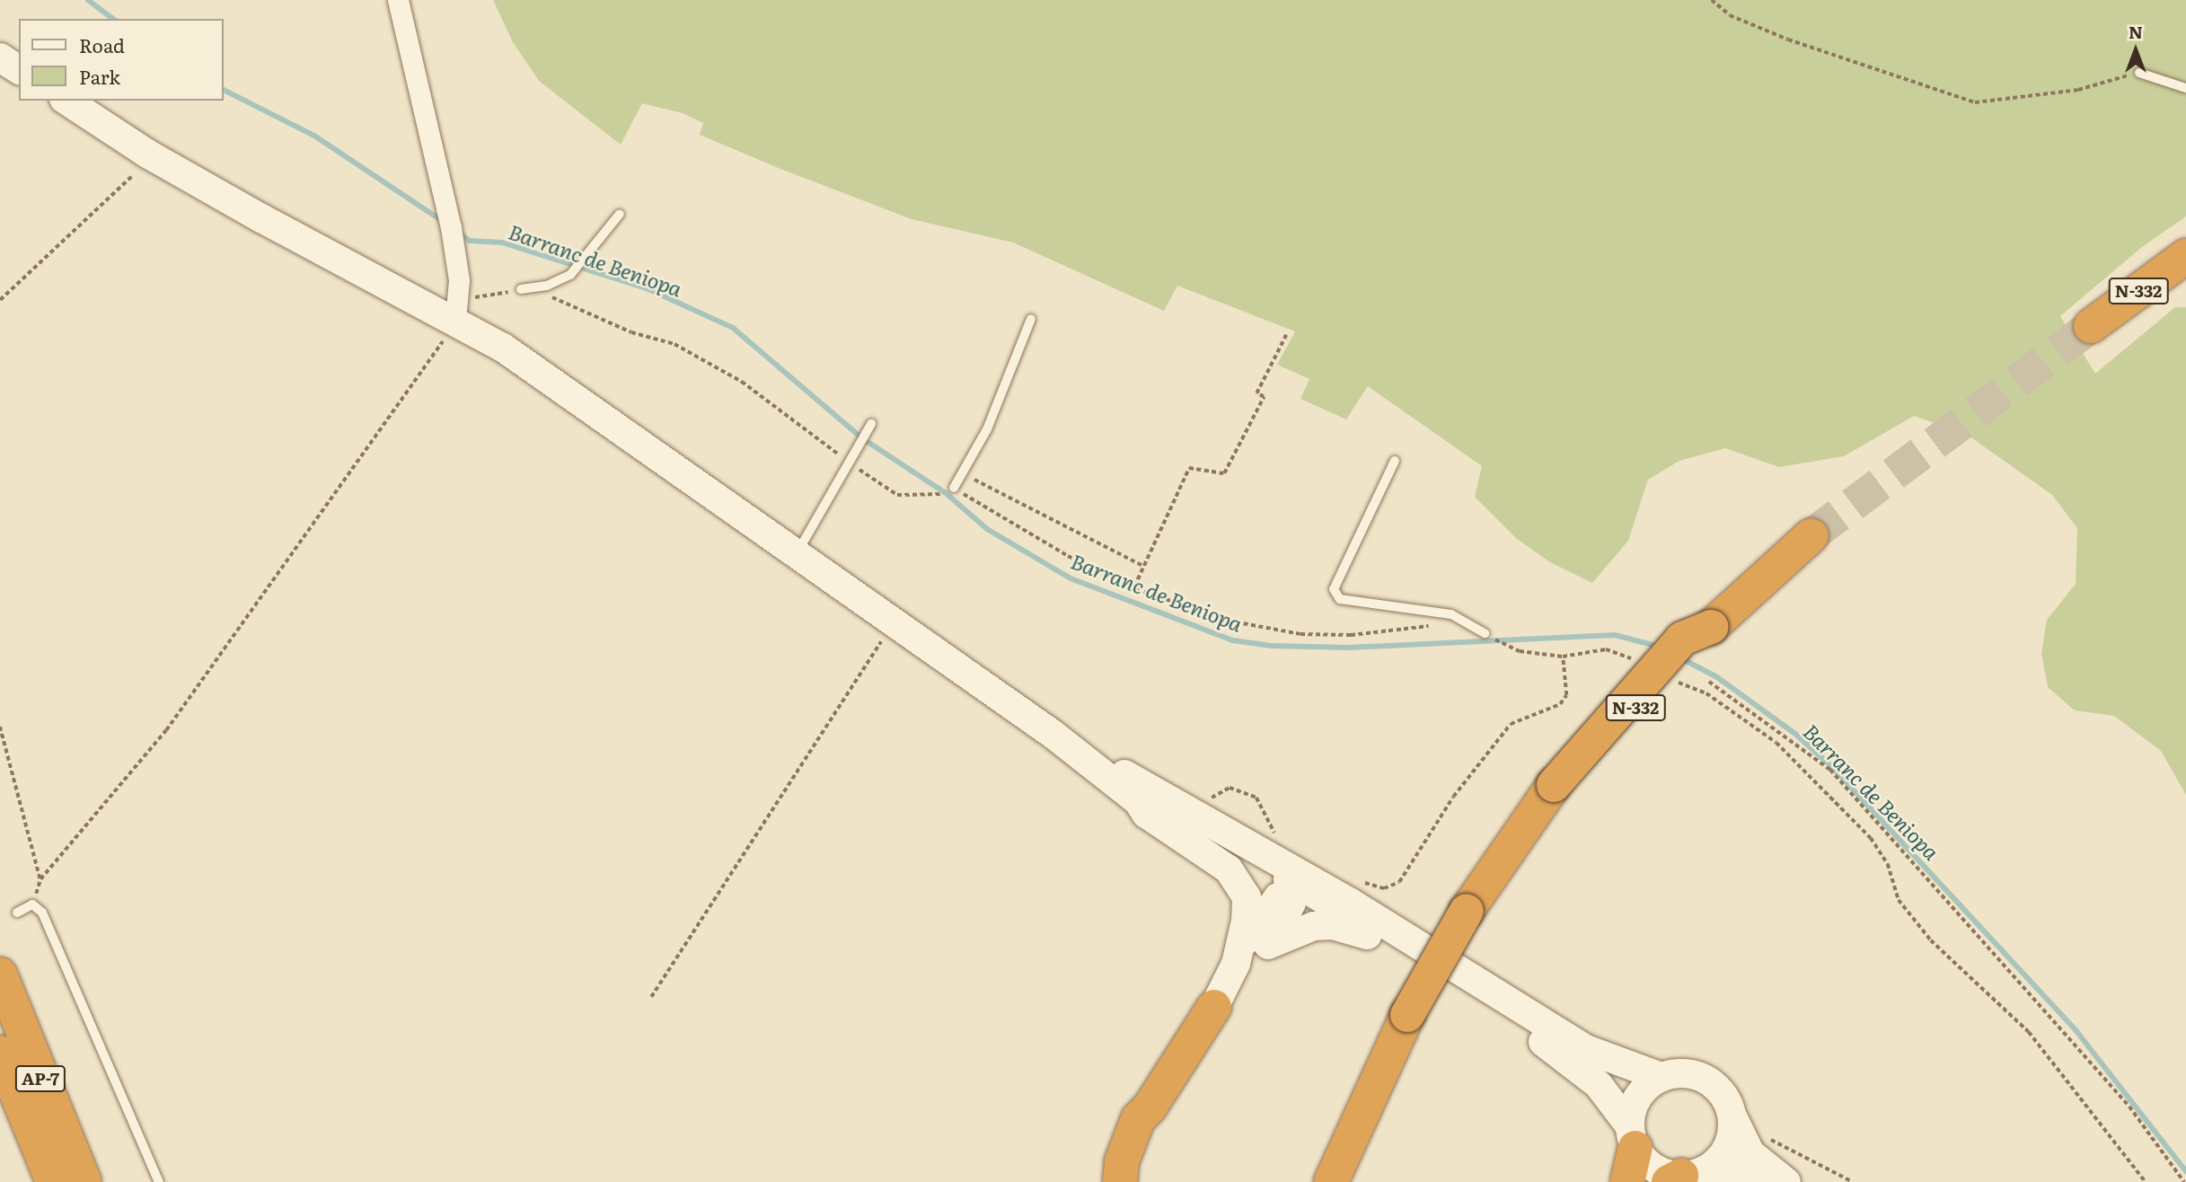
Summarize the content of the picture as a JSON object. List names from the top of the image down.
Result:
{
  "streets": {
    "highway": ["N-332", "AP-7"]
  },
  "water": ["Barranc de Beniopa"],
  "legend": ["Road", "Park"],
  "north": "top"
}
